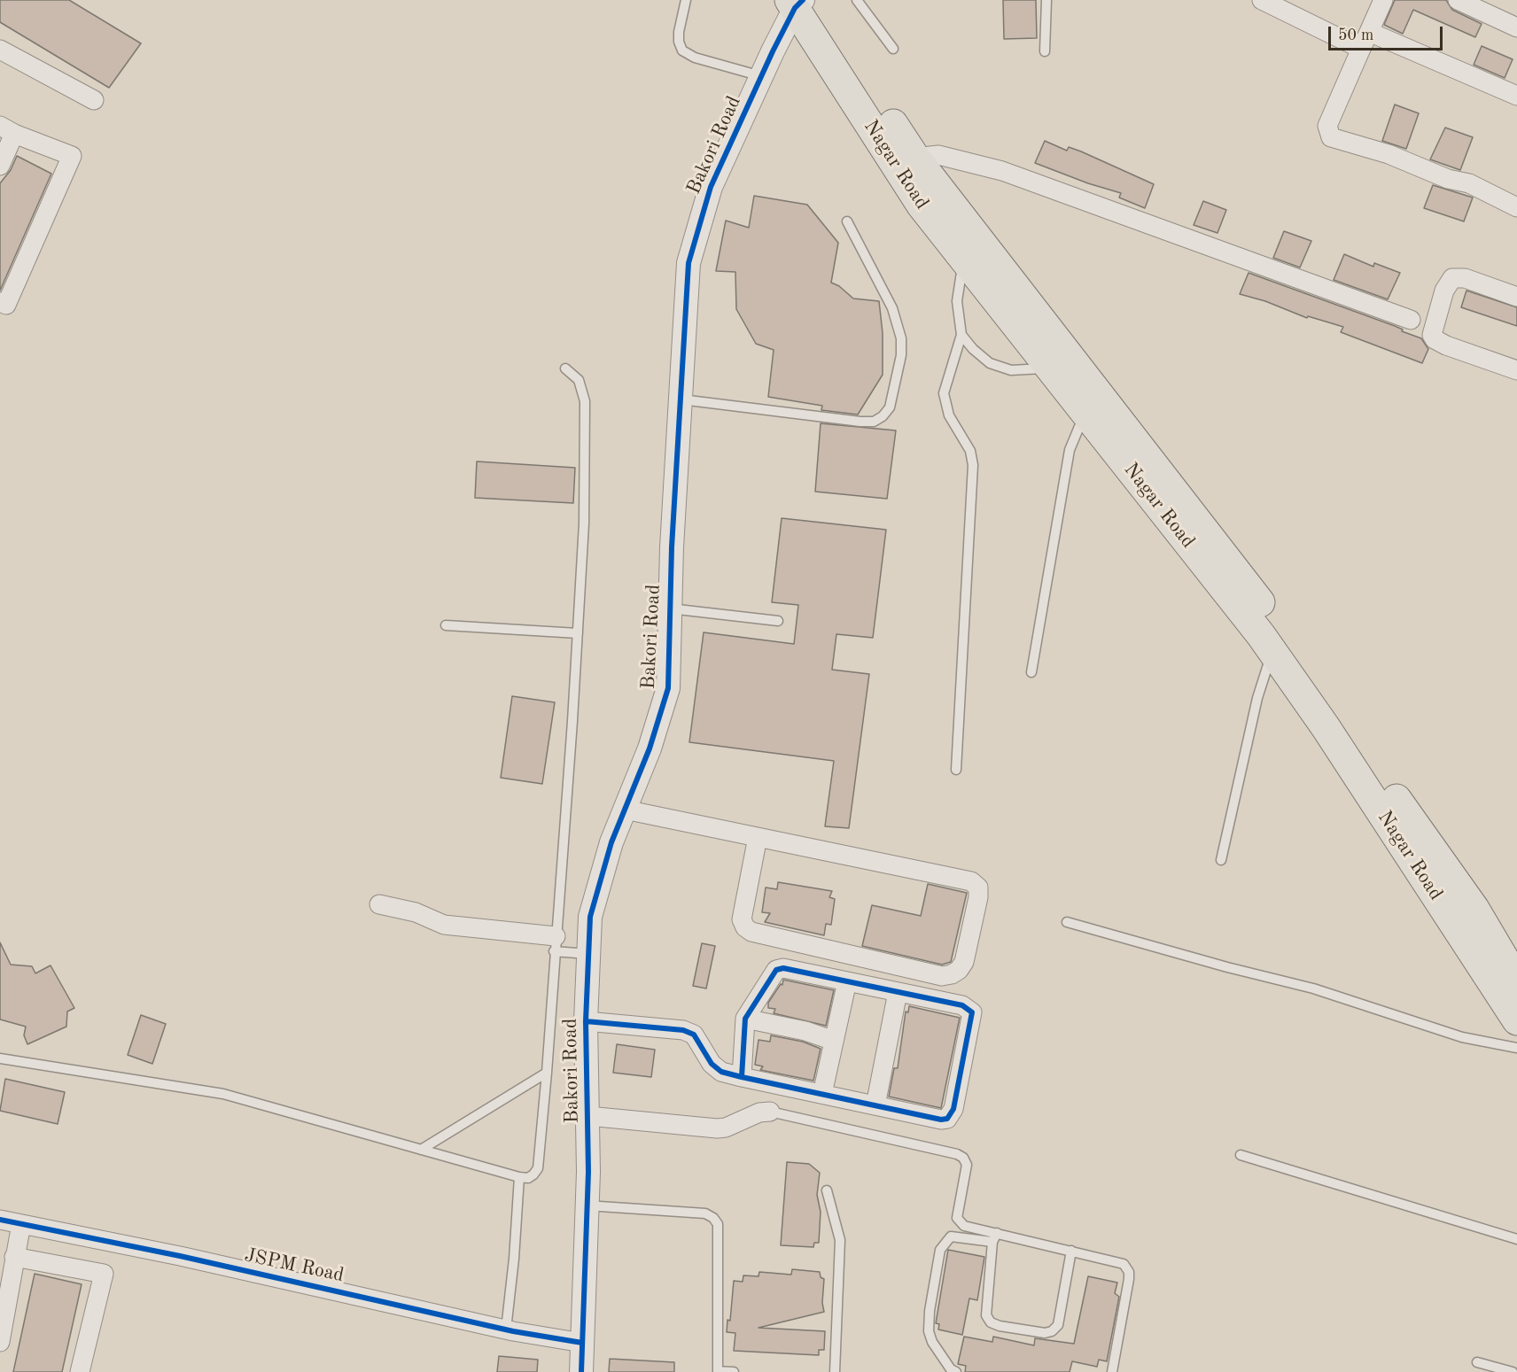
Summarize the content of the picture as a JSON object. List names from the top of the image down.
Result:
{
  "streets": {
    "highway": ["Nagar Road"],
    "street": ["Bakori Road", "JSPM Road"]
  },
  "crossings": [
    ["Bakori Road", "Nagar Road"],
    ["Bakori Road", "JSPM Road"]
  ],
  "scale_bar": "50 m"
}
